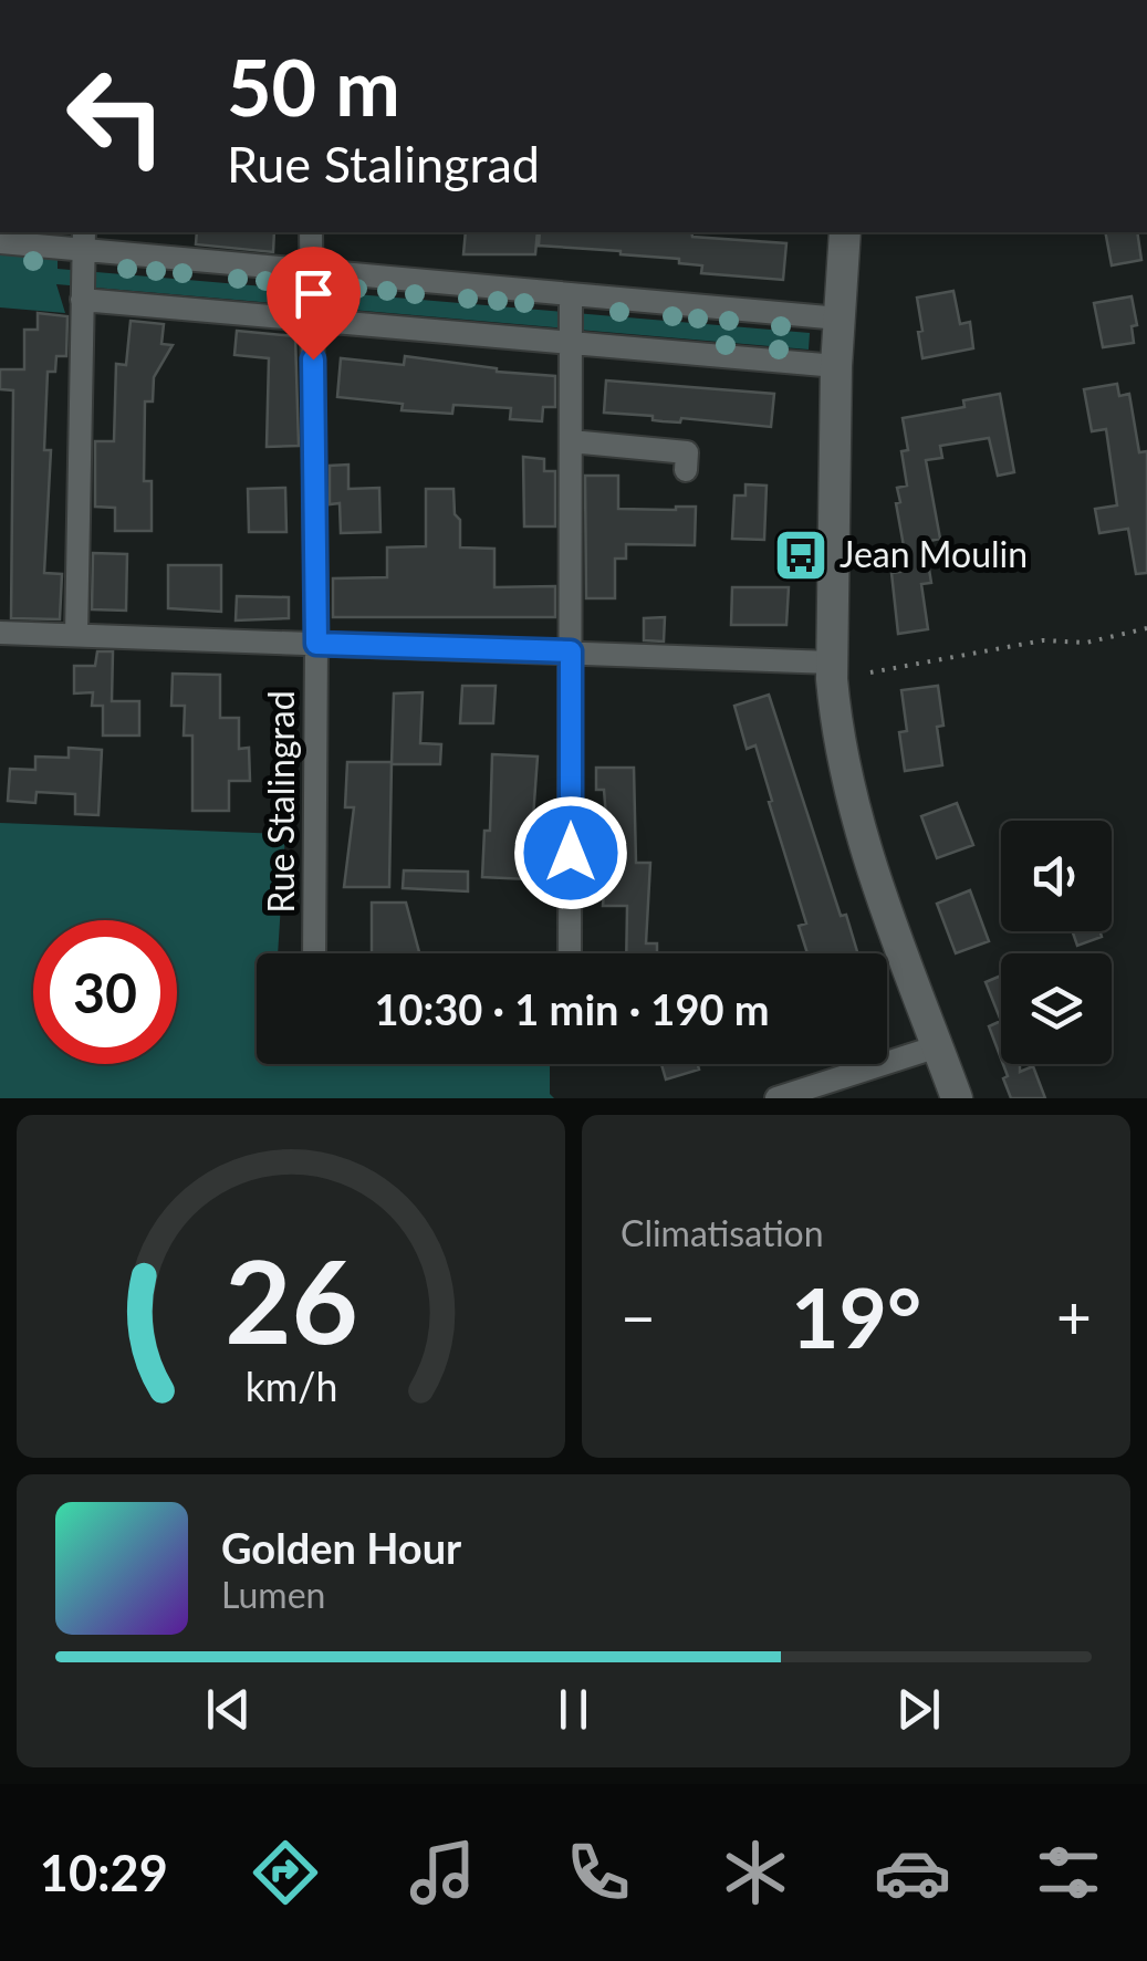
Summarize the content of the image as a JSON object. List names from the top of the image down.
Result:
{
  "streets": {
    "street": ["Rue Stalingrad"]
  },
  "places": {
    "bus stop": ["Jean Moulin"]
  },
  "page": {
    "turn": ["50 m", "Rue Stalingrad"],
    "limit": "30",
    "trip": "10:30 · 1 min · 190 m",
    "tile": "Climatisation",
    "heat": ["−", "19°", "+"],
    "song": ["Golden Hour", "Lumen"],
    "tabs": "10:29",
    "gauge": ["26", "km/h"]
  }
}
